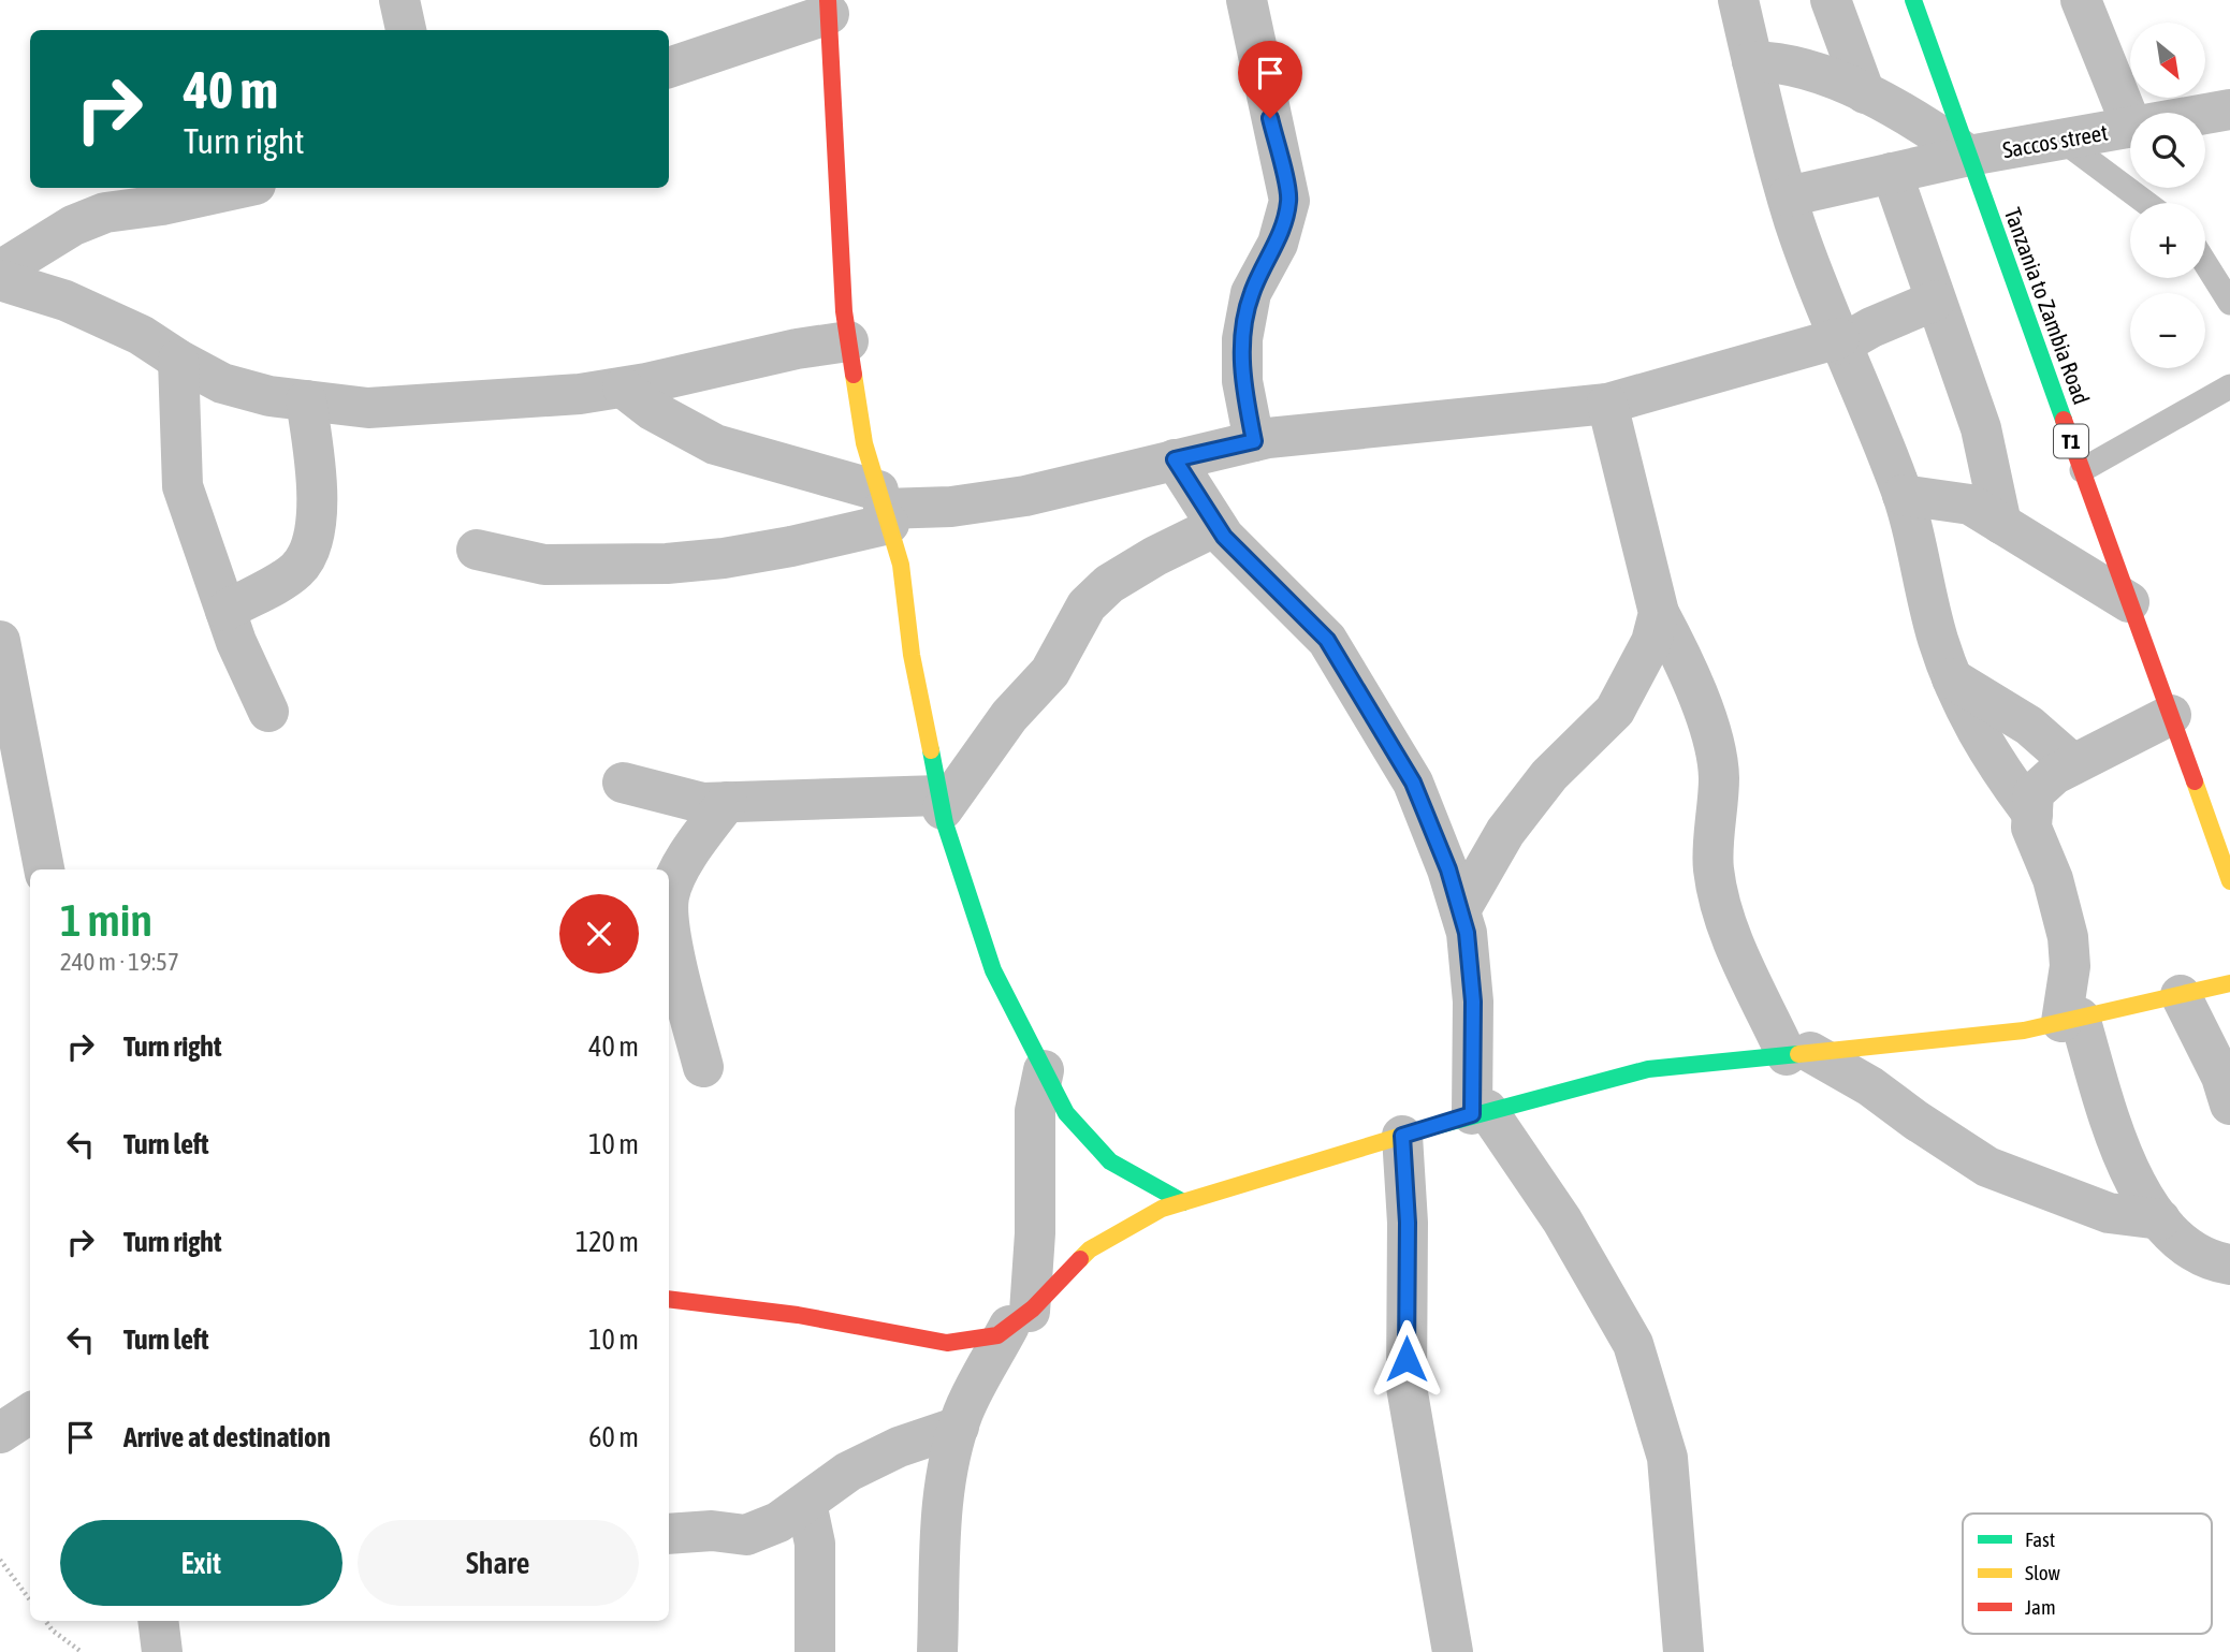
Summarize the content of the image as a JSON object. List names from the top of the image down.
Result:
{
  "streets": {
    "main road": ["Tanzania to Zambia Road", "T1"],
    "street": ["Saccos street"]
  },
  "crossings": [
    ["Saccos street", "Tanzania to Zambia Road"]
  ],
  "legend": ["Fast", "Slow", "Jam"],
  "north": "bottom right",
  "page": {
    "map_buttons": ["+", "−"],
    "turn": ["40 m", "Turn right"],
    "heading": ["1 min", "240 m · 19:57"],
    "list": [
      {
        "name": "Turn right",
        "value": "40 m"
      },
      {
        "name": "Turn left",
        "value": "10 m"
      },
      {
        "name": "Turn right",
        "value": "120 m"
      },
      {
        "name": "Turn left",
        "value": "10 m"
      },
      {
        "name": "Arrive at destination",
        "value": "60 m"
      }
    ],
    "buttons": ["Exit", "Share"]
  }
}
